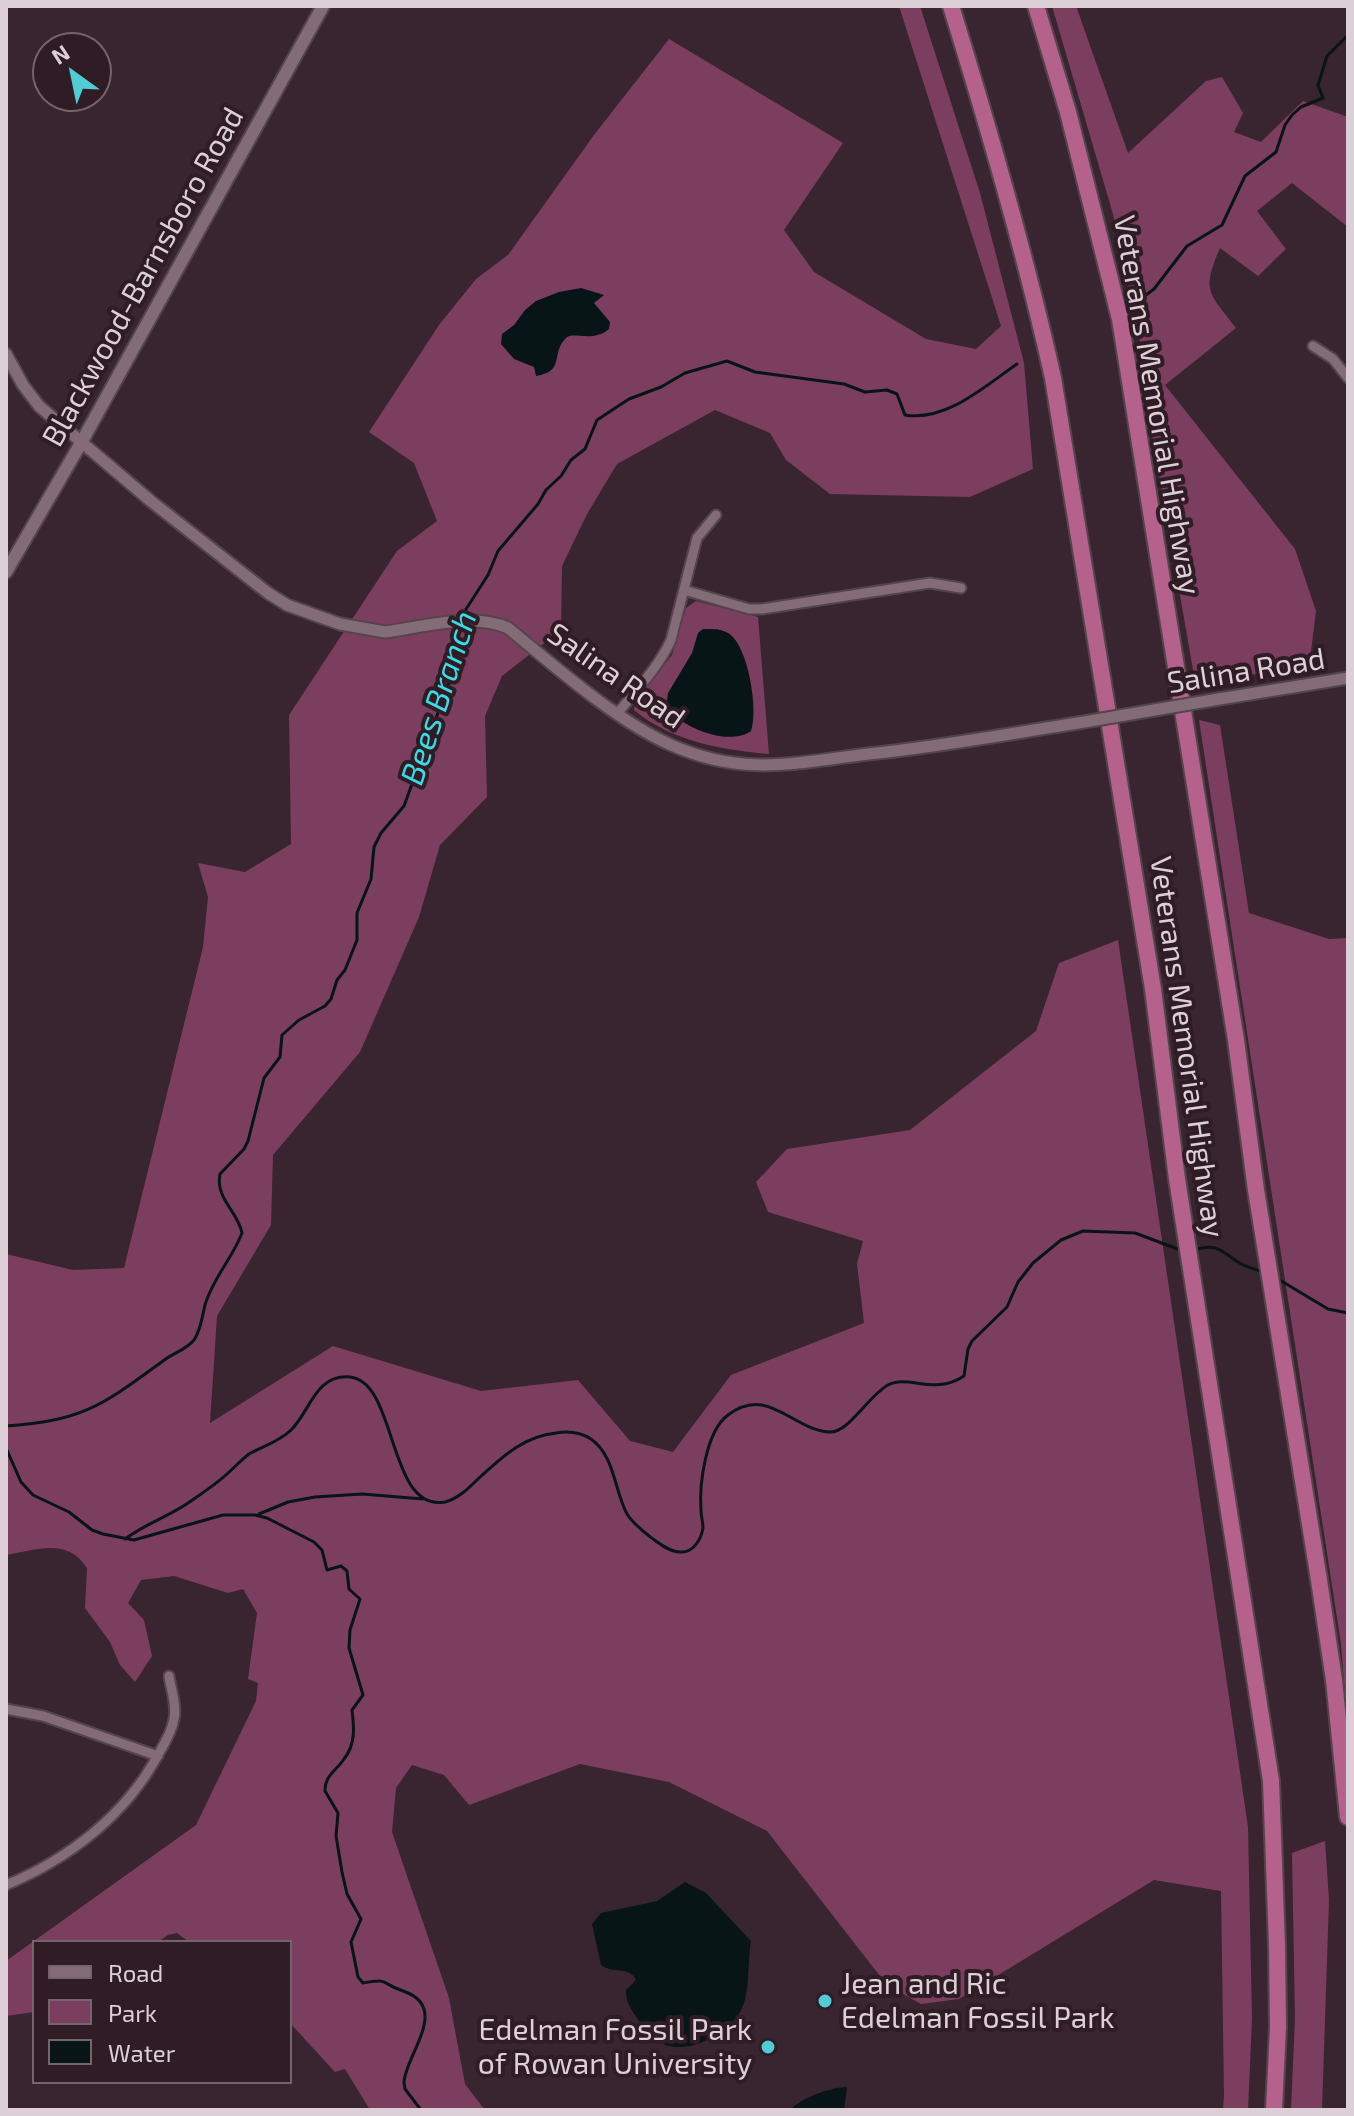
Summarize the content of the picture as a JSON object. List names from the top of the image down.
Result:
{
  "streets": {
    "highway": ["Veterans Memorial Highway"],
    "main road": ["Blackwood-Barnsboro Road"],
    "street": ["Salina Road"]
  },
  "crossings": [
    ["Blackwood-Barnsboro Road", "Salina Road"]
  ],
  "water": ["Bees Branch"],
  "places": ["Jean and Ric Edelman Fossil Park", "Edelman Fossil Park of Rowan University"],
  "legend": ["Road", "Park", "Water"],
  "north": "top left"
}
